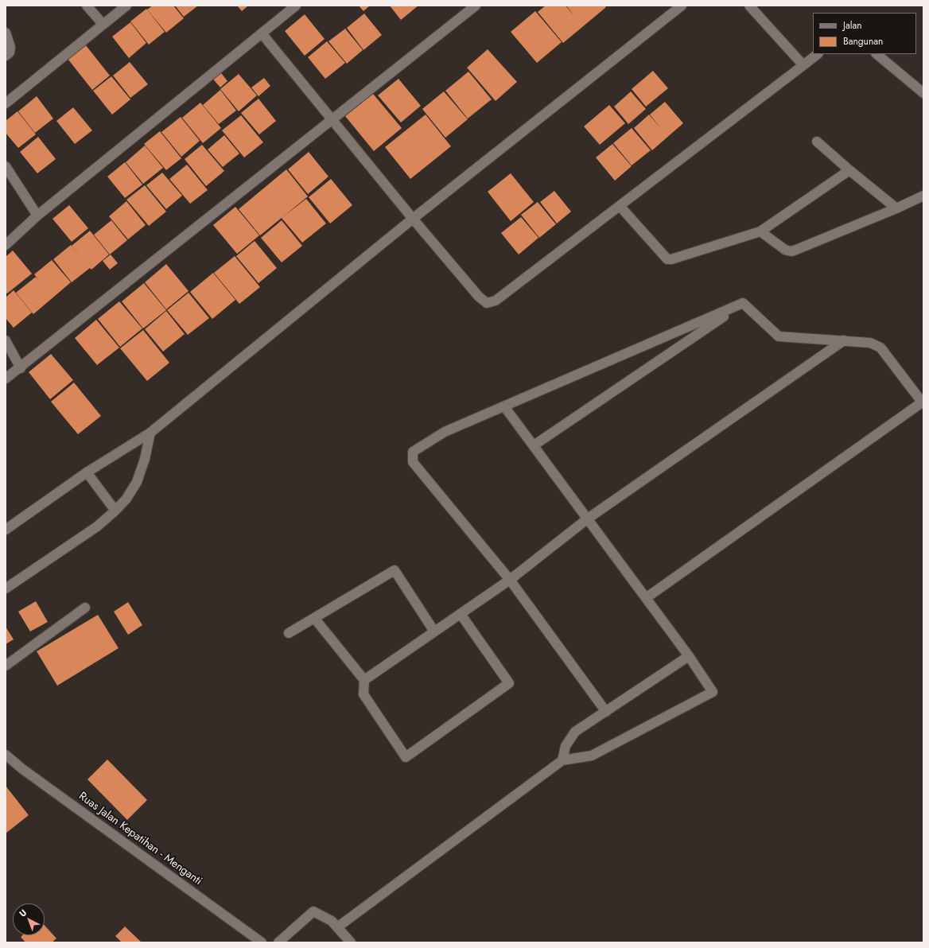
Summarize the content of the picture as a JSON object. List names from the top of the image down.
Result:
{
  "streets": {
    "street": ["Ruas Jalan Kepatihan - Menganti"]
  },
  "legend": ["Jalan", "Bangunan"],
  "north": "top left"
}
